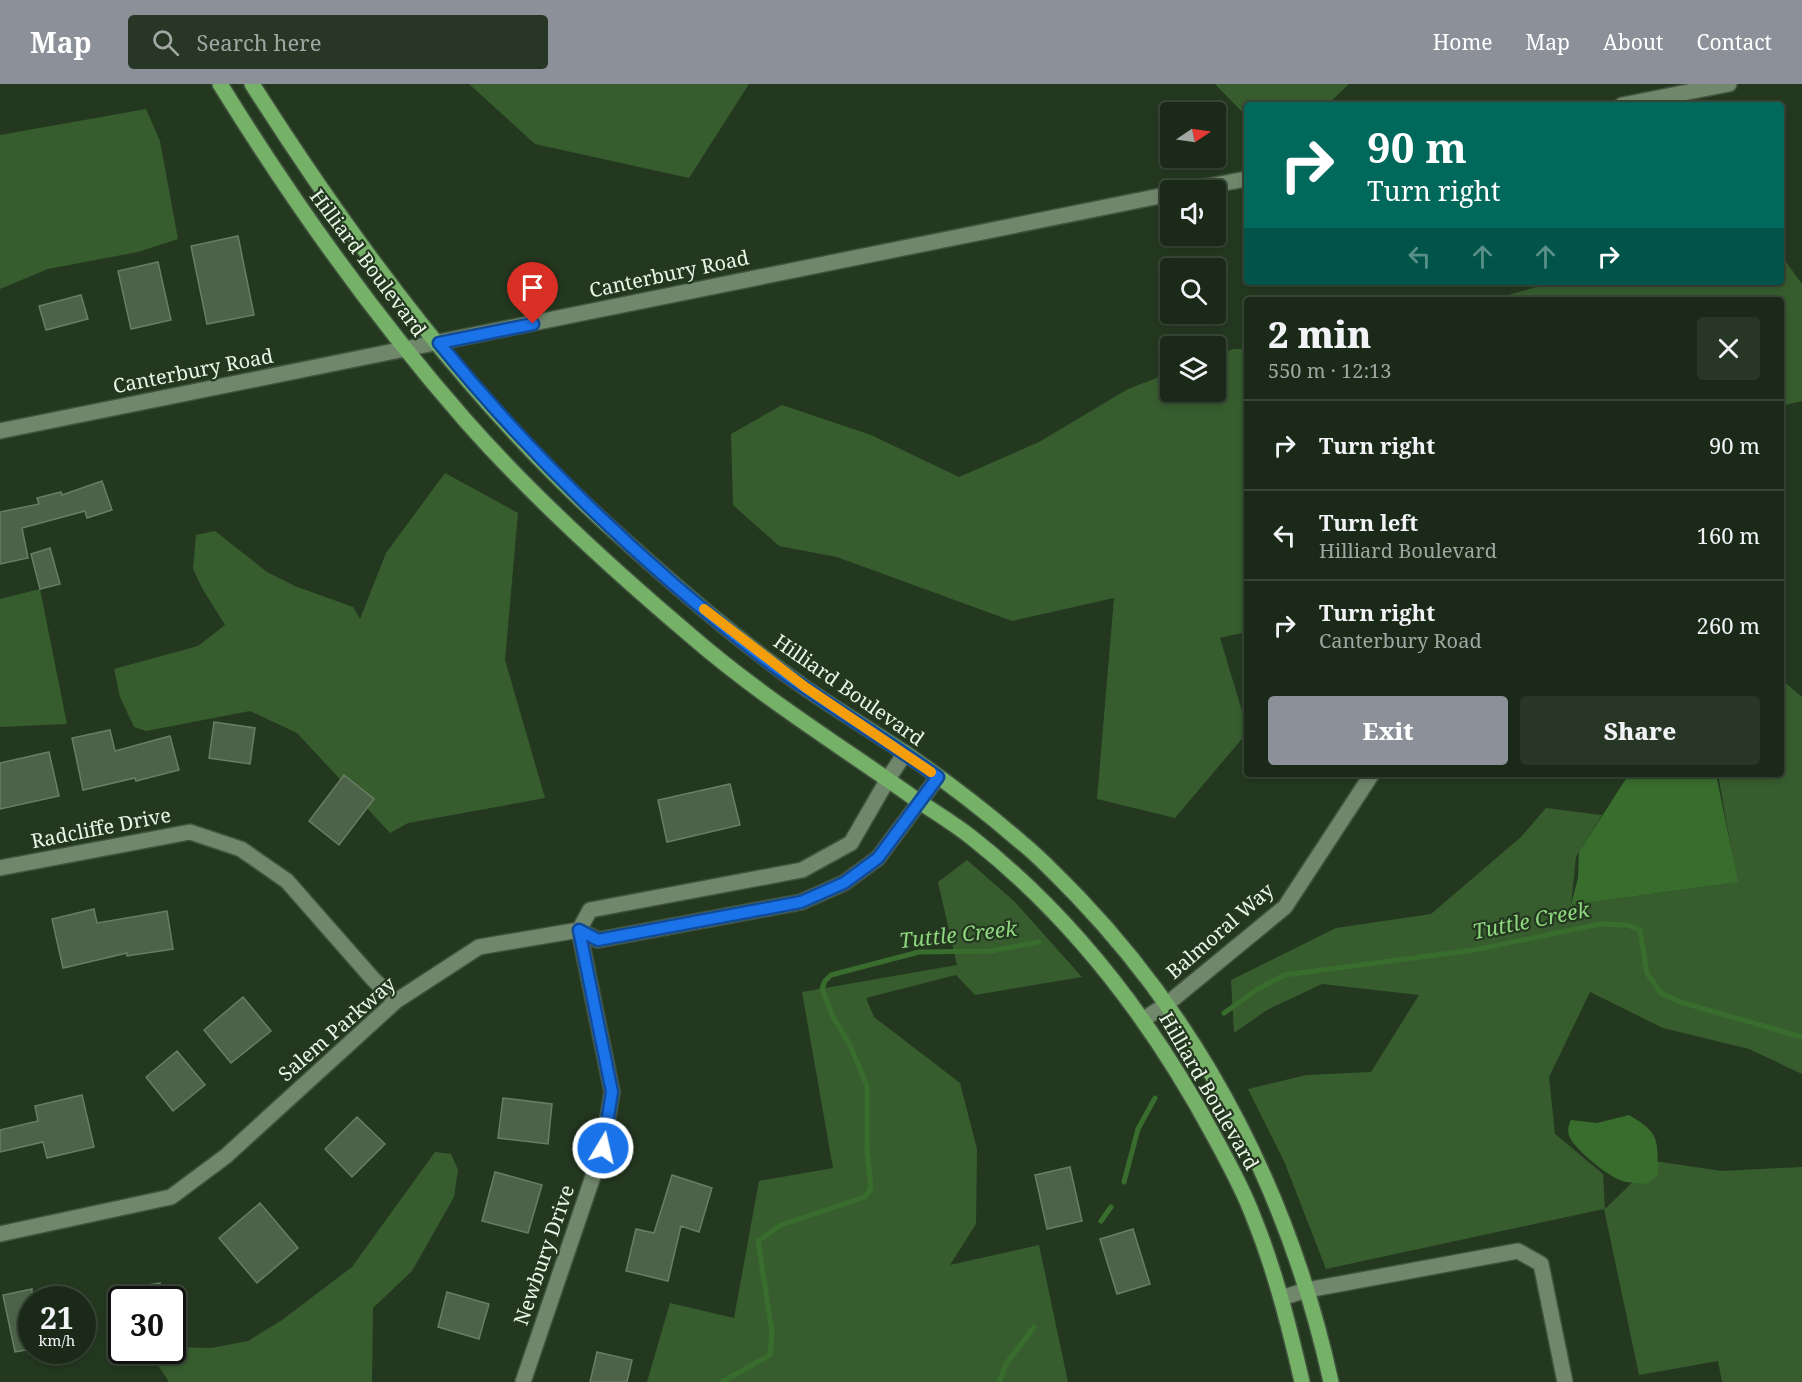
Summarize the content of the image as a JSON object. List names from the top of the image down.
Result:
{
  "streets": {
    "main road": ["Hilliard Boulevard"],
    "street": [
      "Canterbury Road",
      "Radcliffe Drive",
      "Balmoral Way",
      "Salem Parkway",
      "Newbury Drive"
    ]
  },
  "crossings": [
    ["Hilliard Boulevard", "Canterbury Road"],
    ["Hilliard Boulevard", "Balmoral Way"],
    ["Radcliffe Drive", "Salem Parkway"],
    ["Salem Parkway", "Newbury Drive"]
  ],
  "water": ["Tuttle Creek"],
  "north": "right",
  "page": {
    "header": "Map",
    "search": "Search here",
    "nav": [
      "Home",
      "Map",
      "About",
      "Contact"
    ],
    "turn": ["90 m", "Turn right"],
    "heading": ["2 min", "550 m · 12:13"],
    "list": [
      {
        "name": "Turn right",
        "value": "90 m"
      },
      {
        "name": "Turn left",
        "note": "Hilliard Boulevard",
        "value": "160 m"
      },
      {
        "name": "Turn right",
        "note": "Canterbury Road",
        "value": "260 m"
      }
    ],
    "buttons": ["Exit", "Share"],
    "speed": "21 km/h",
    "limit": "30"
  }
}
